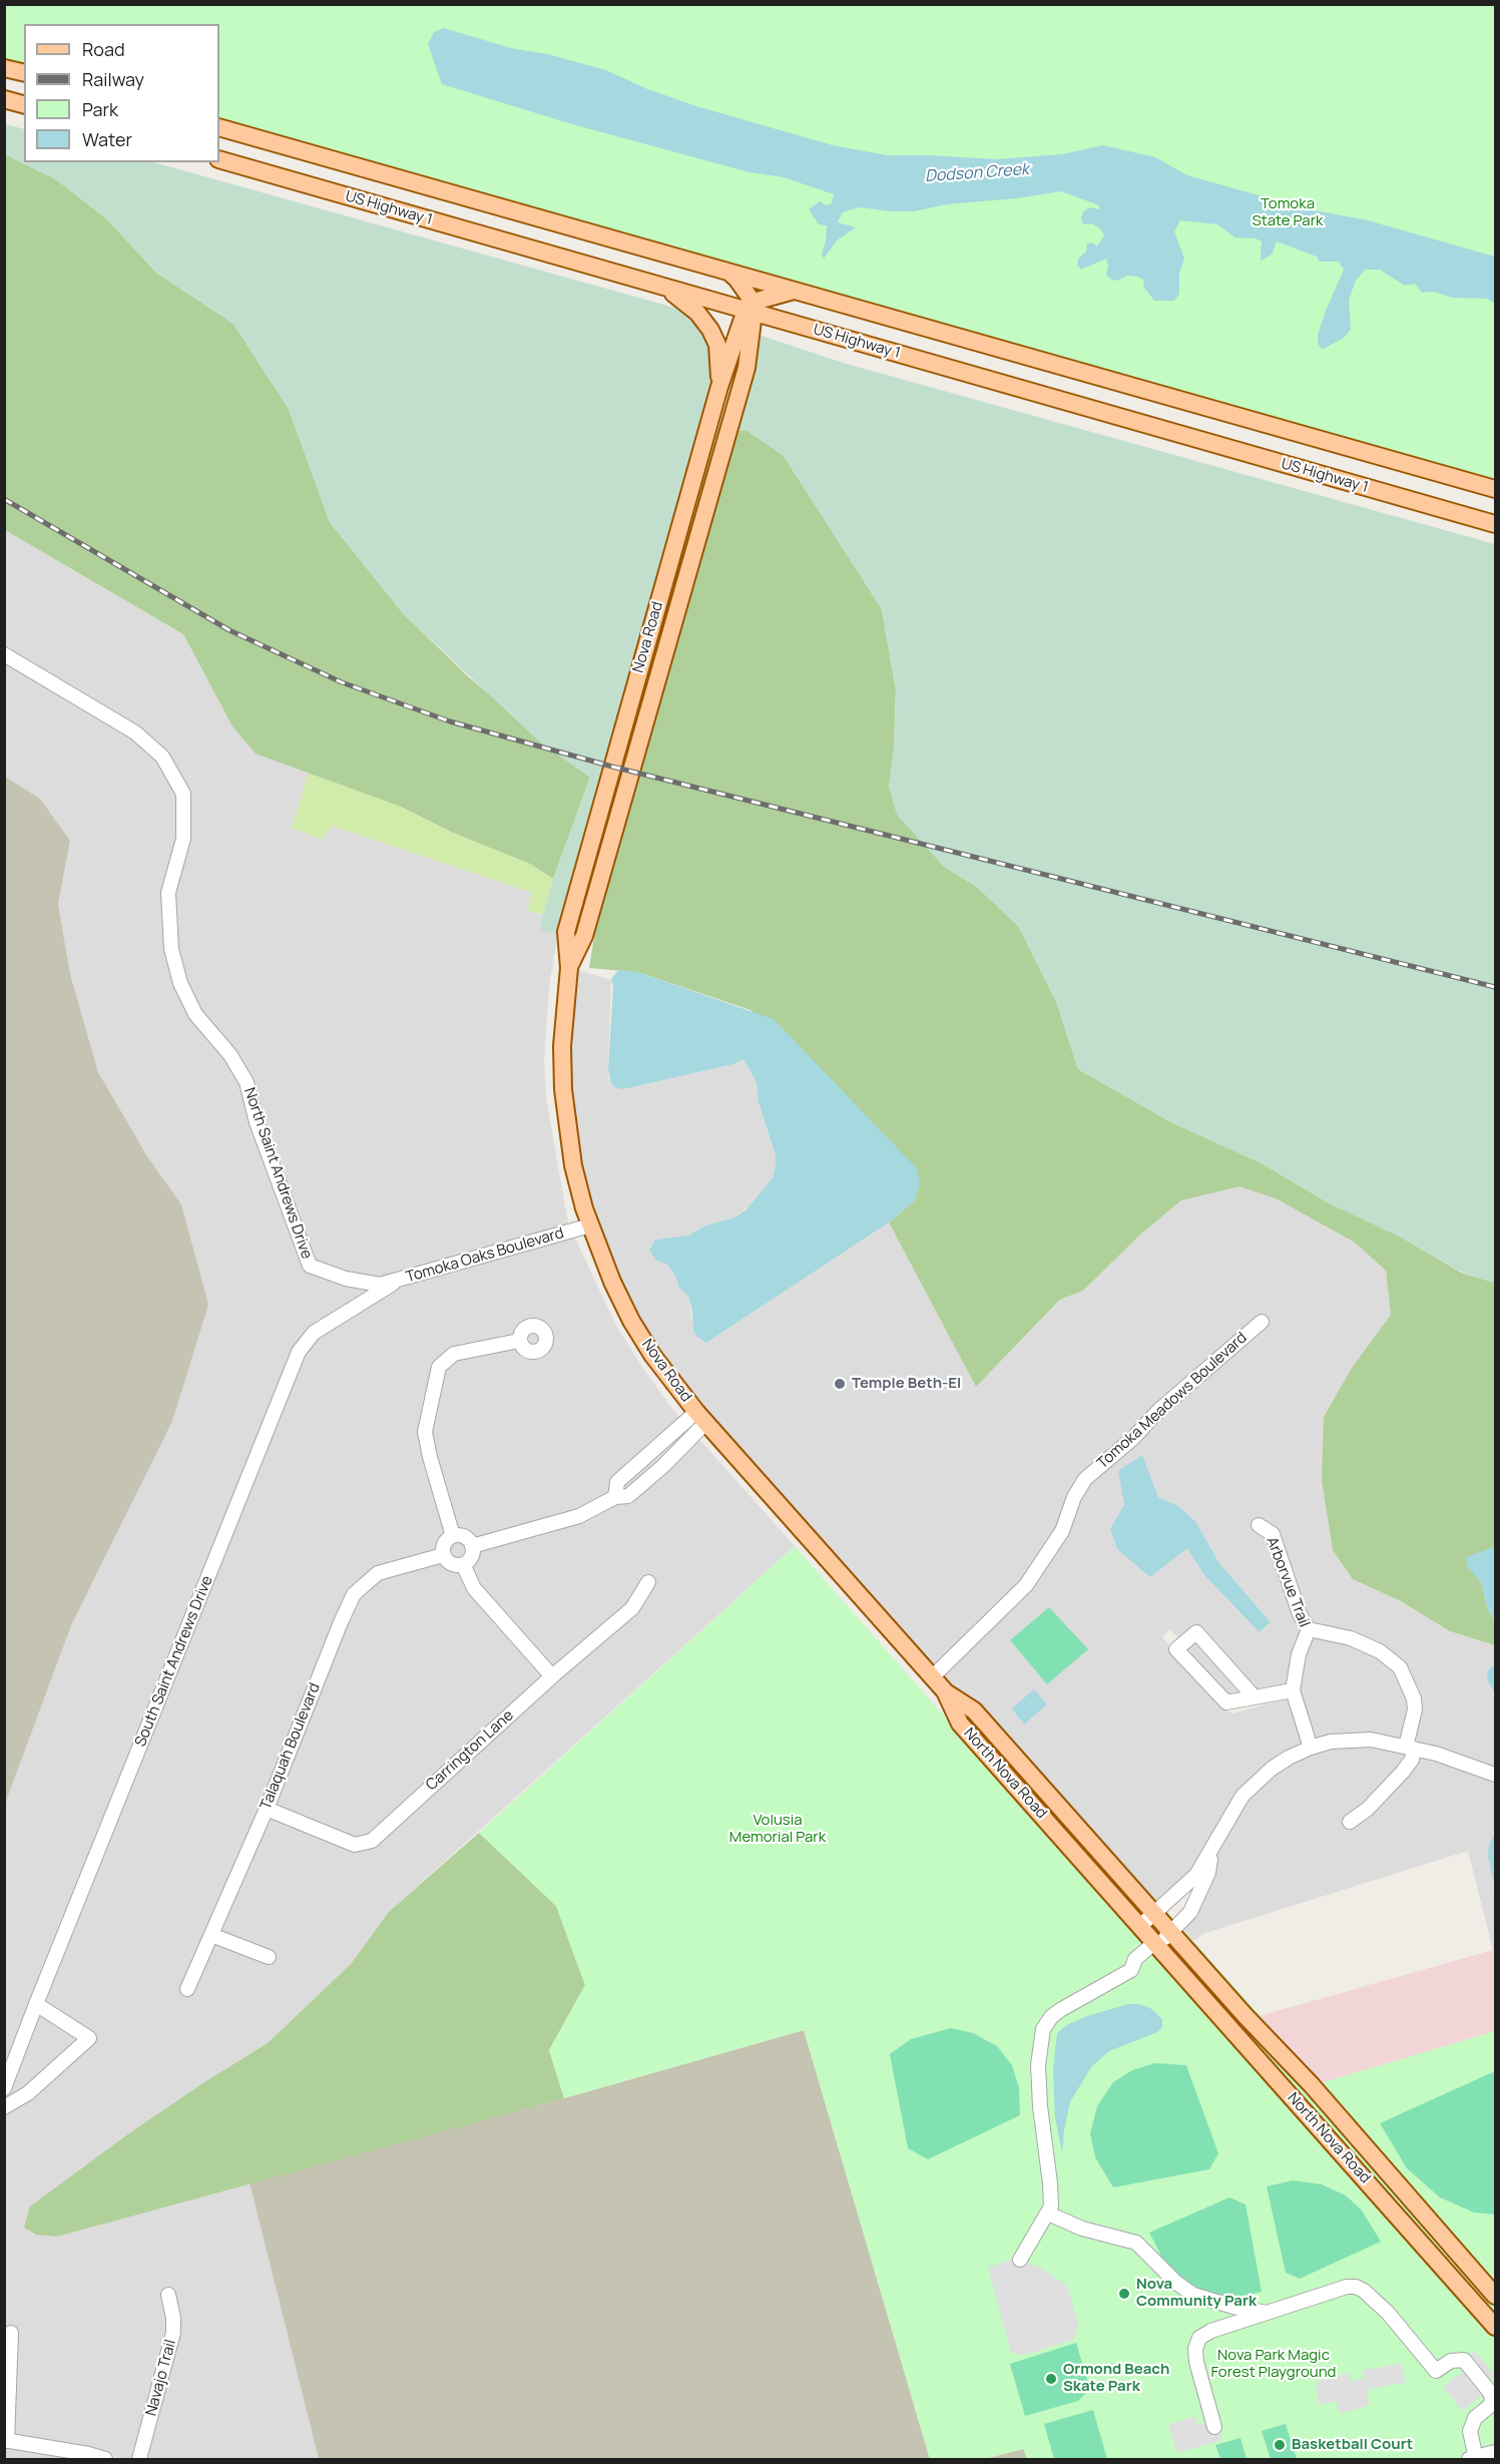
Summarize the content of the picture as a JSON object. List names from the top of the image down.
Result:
{
  "streets": {
    "main road": ["US Highway 1", "Nova Road", "North Nova Road"],
    "street": [
      "North Saint Andrews Drive",
      "Tomoka Oaks Boulevard",
      "Tomoka Meadows Boulevard",
      "Arborvue Trail",
      "South Saint Andrews Drive",
      "Talaquah Boulevard",
      "Carrington Lane",
      "Navajo Trail"
    ]
  },
  "crossings": [
    ["US Highway 1", "Nova Road"],
    ["Nova Road", "Tomoka Oaks Boulevard"],
    ["Nova Road", "Tomoka Meadows Boulevard"],
    ["Nova Road", "North Nova Road"],
    ["North Saint Andrews Drive", "Tomoka Oaks Boulevard"],
    ["Tomoka Oaks Boulevard", "South Saint Andrews Drive"],
    ["Talaquah Boulevard", "Carrington Lane"]
  ],
  "water": ["Dodson Creek"],
  "parks": ["Tomoka State Park", "Volusia Memorial Park", "Nova Park Magic Forest Playground"],
  "places": [
    "Temple Beth-El",
    "Nova Community Park",
    "Ormond Beach Skate Park",
    "Basketball Court"
  ],
  "legend": [
    "Road",
    "Railway",
    "Park",
    "Water"
  ]
}
